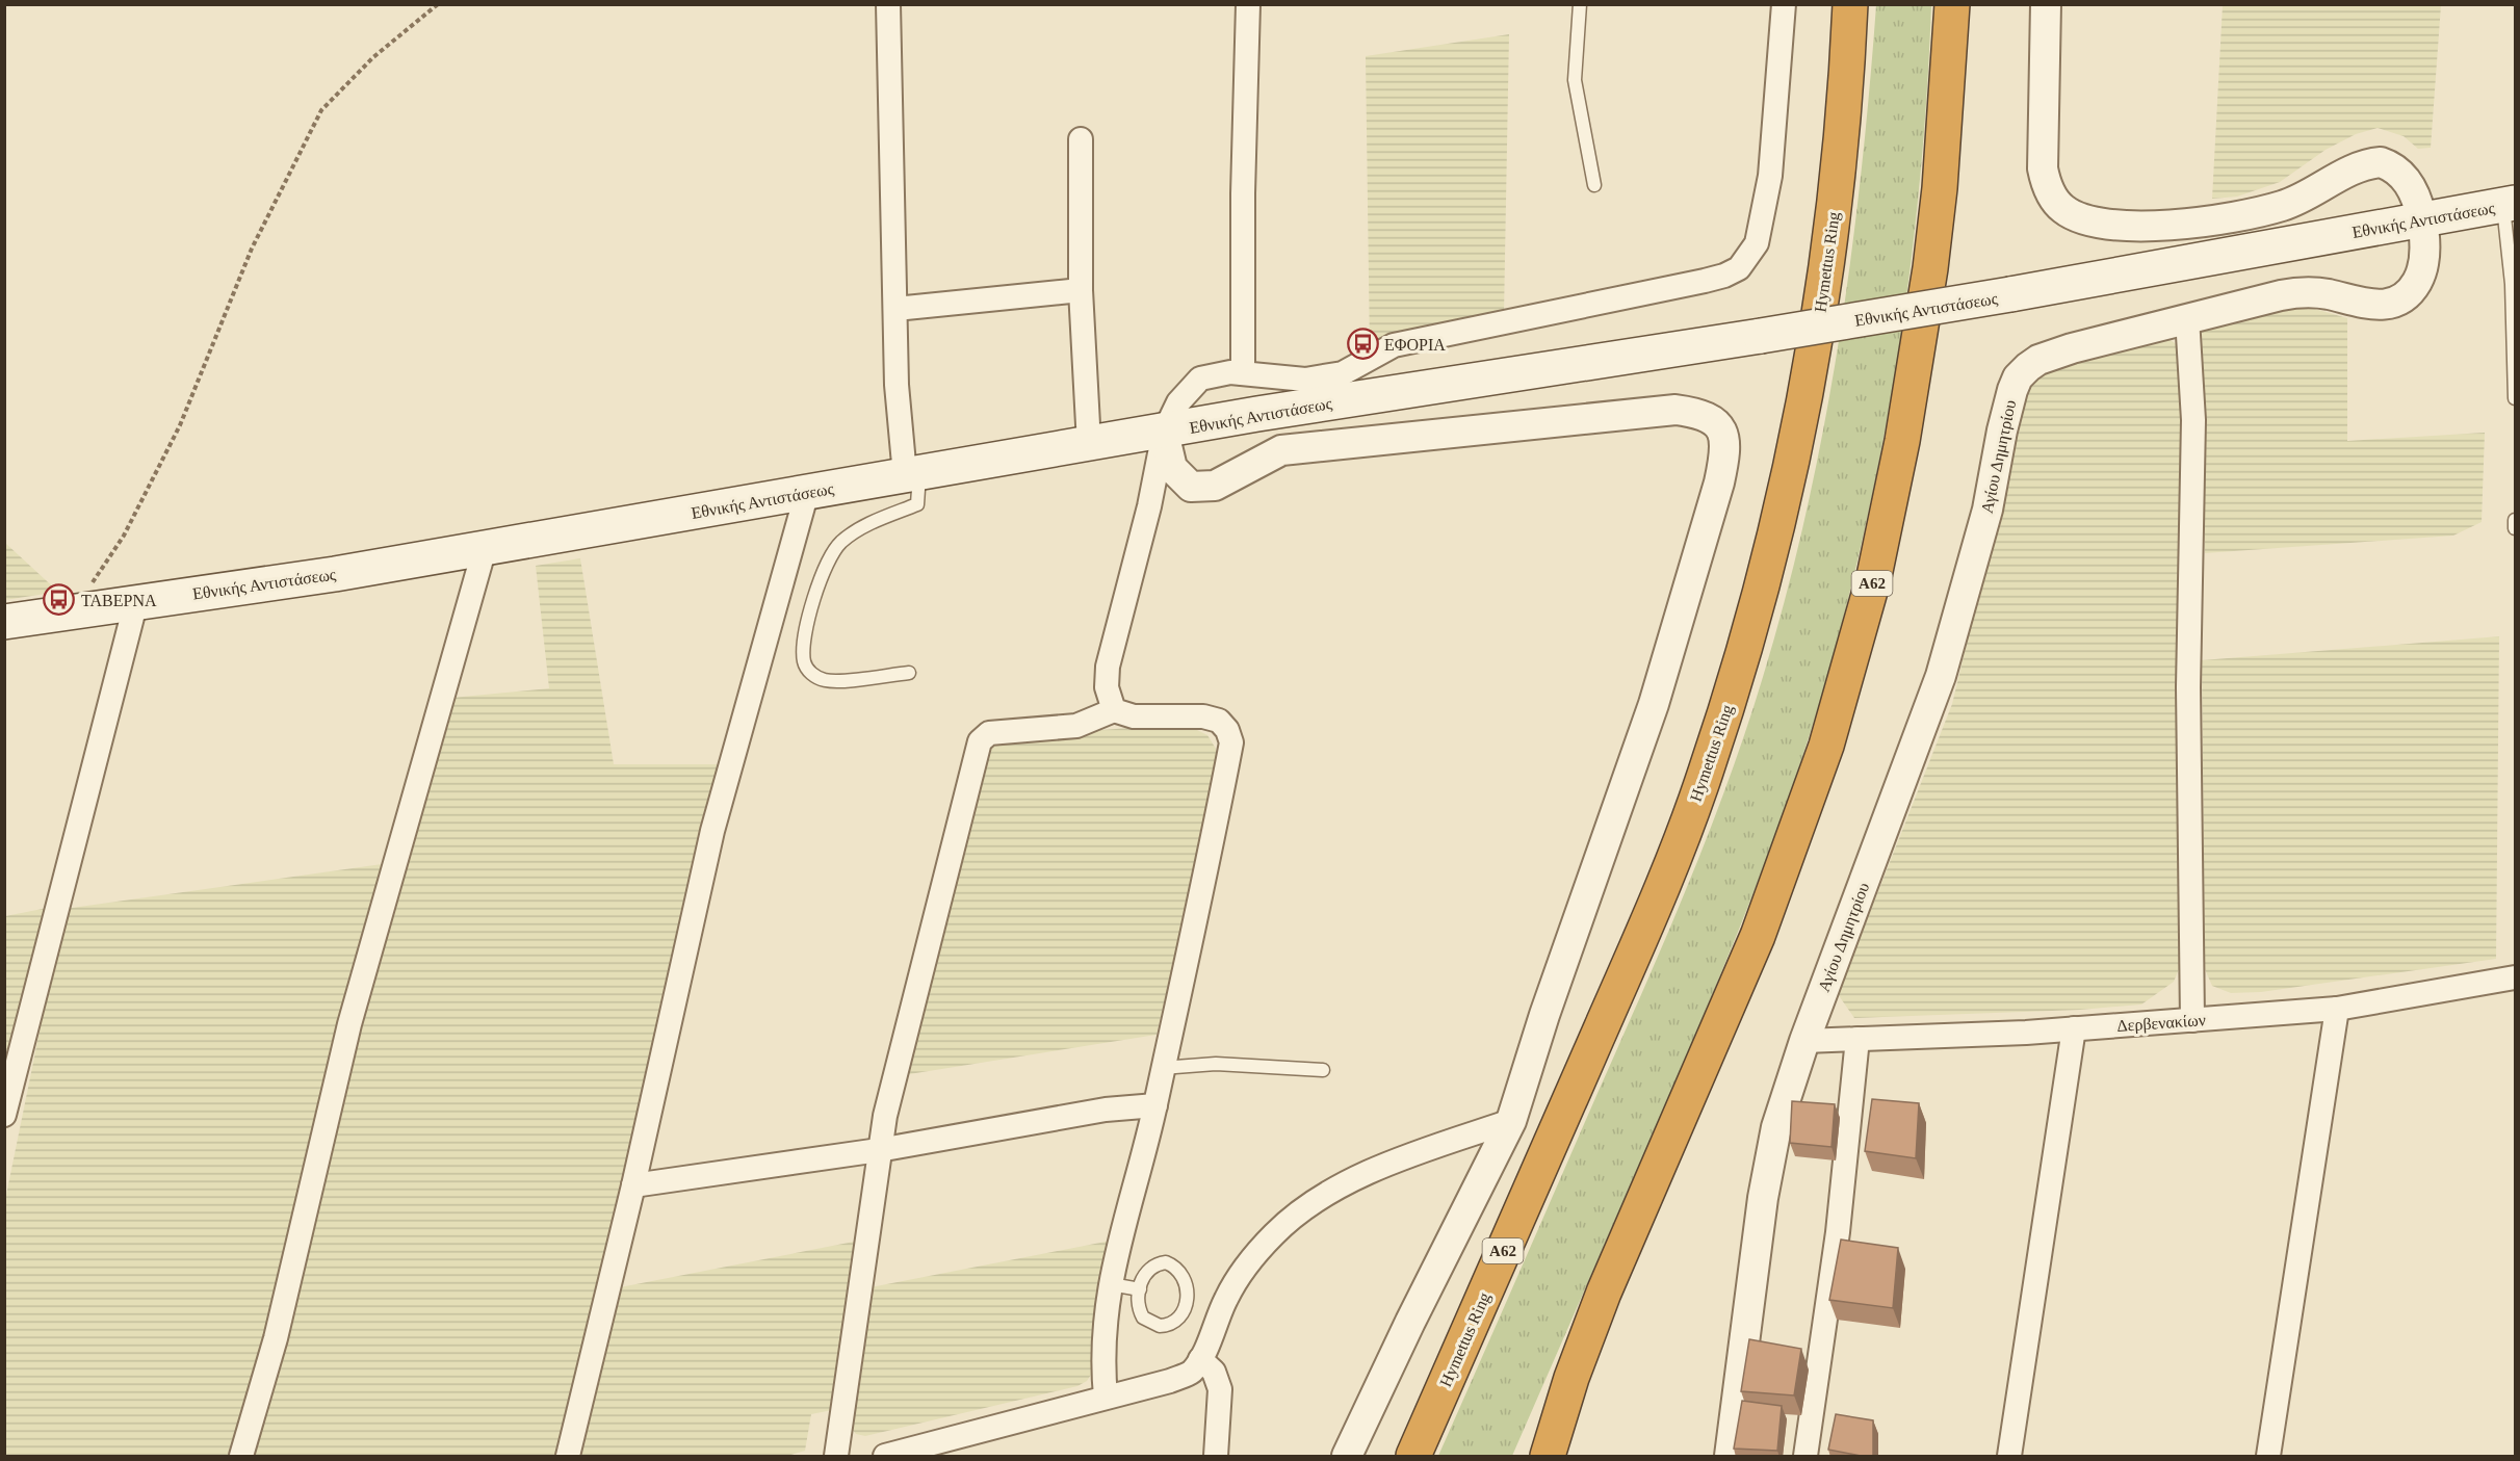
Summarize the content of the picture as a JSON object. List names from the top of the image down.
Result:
{
  "streets": {
    "highway": ["Hymettus Ring", "Α62"],
    "main road": ["Εθνικής Αντιστάσεως"],
    "street": ["Αγίου Δημητρίου", "Δερβενακίων"]
  },
  "crossings": [
    ["Εθνικής Αντιστάσεως", "Αγίου Δημητρίου"],
    ["Αγίου Δημητρίου", "Δερβενακίων"]
  ],
  "places": {
    "bus stop": ["ΕΦΟΡΙΑ", "ΤΑΒΕΡΝΑ"]
  }
}
